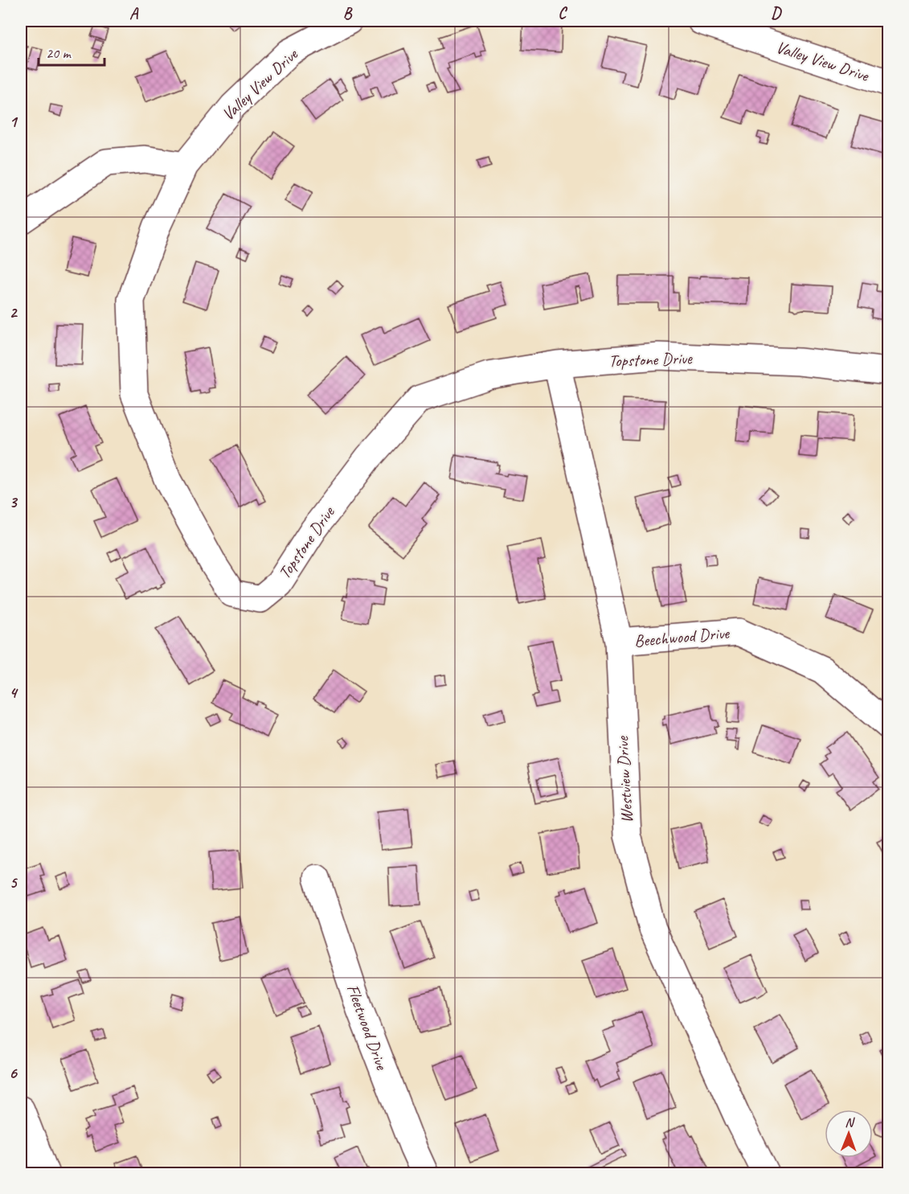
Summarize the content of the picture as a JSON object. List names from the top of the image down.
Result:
{
  "streets": {
    "street": [
      "Valley View Drive",
      "Topstone Drive",
      "Beechwood Drive",
      "Westview Drive",
      "Fleetwood Drive"
    ]
  },
  "crossings": [
    ["Valley View Drive", "Topstone Drive"],
    ["Topstone Drive", "Westview Drive"],
    ["Beechwood Drive", "Westview Drive"]
  ],
  "scale_bar": "20 m",
  "north": "top",
  "grid": {
    "columns": [
      "A",
      "B",
      "C",
      "D"
    ],
    "rows": [
      "1",
      "2",
      "3",
      "4",
      "5",
      "6"
    ]
  }
}
